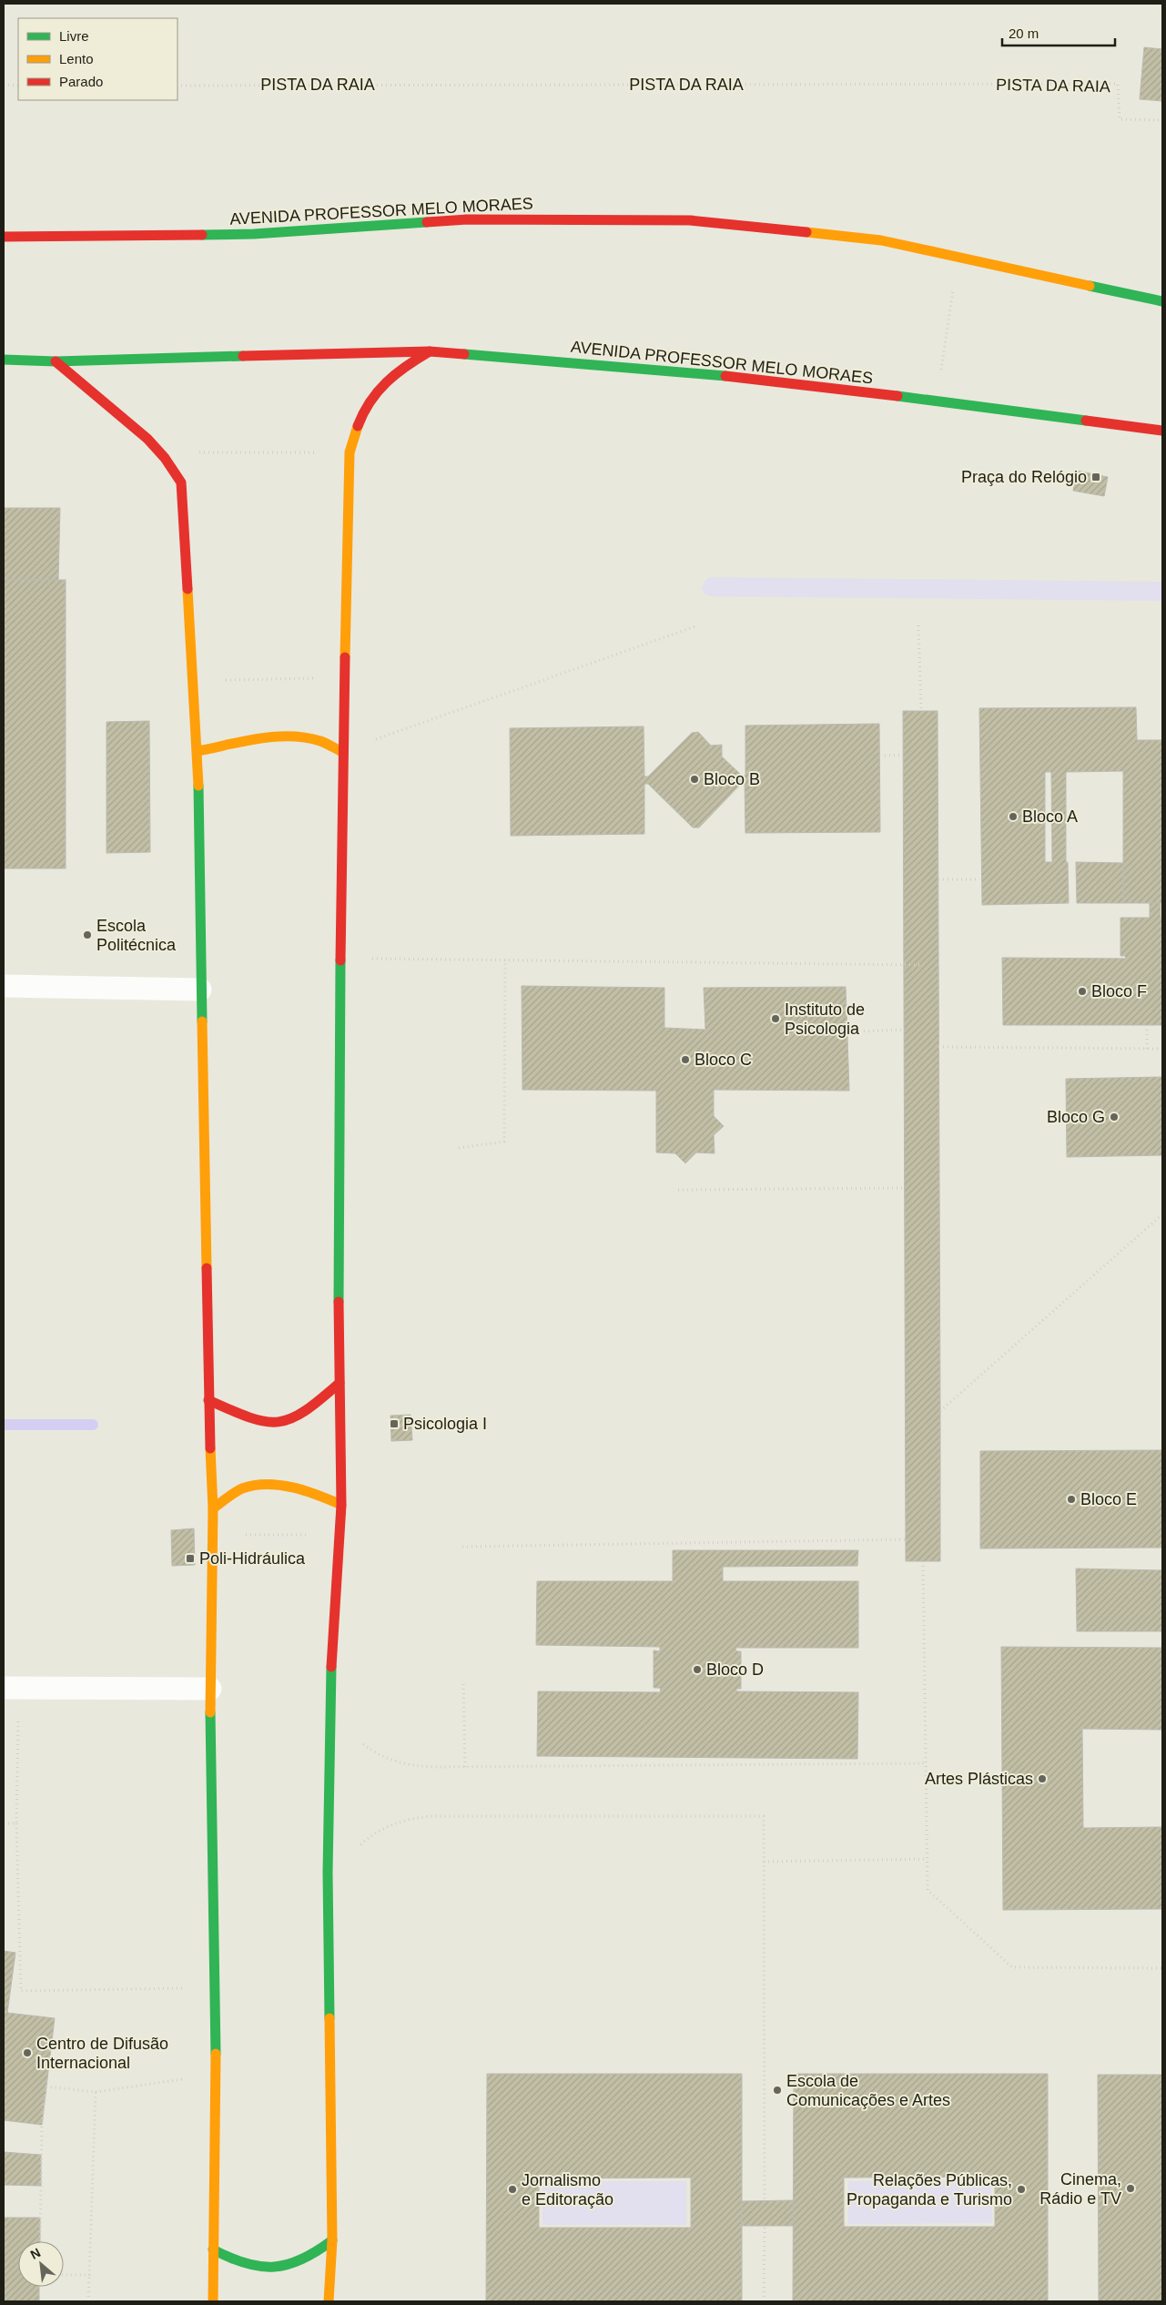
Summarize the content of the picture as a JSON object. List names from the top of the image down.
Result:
{
  "streets": {
    "street": ["AVENIDA PROFESSOR MELO MORAES"],
    "path": ["PISTA DA RAIA"]
  },
  "places": {
    "transit": ["Praça do Relógio", "Psicologia I", "Poli-Hidráulica"],
    "other": [
      "Bloco B",
      "Bloco A",
      "Escola Politécnica",
      "Bloco F",
      "Instituto de Psicologia",
      "Bloco C",
      "Bloco G",
      "Bloco E",
      "Bloco D",
      "Artes Plásticas",
      "Centro de Difusão Internacional",
      "Escola de Comunicações e Artes",
      "Cinema, Rádio e TV",
      "Jornalismo e Editoração",
      "Relações Públicas, Propaganda e Turismo"
    ]
  },
  "legend": ["Livre", "Lento", "Parado"],
  "scale_bar": "20 m",
  "north": "top left"
}
